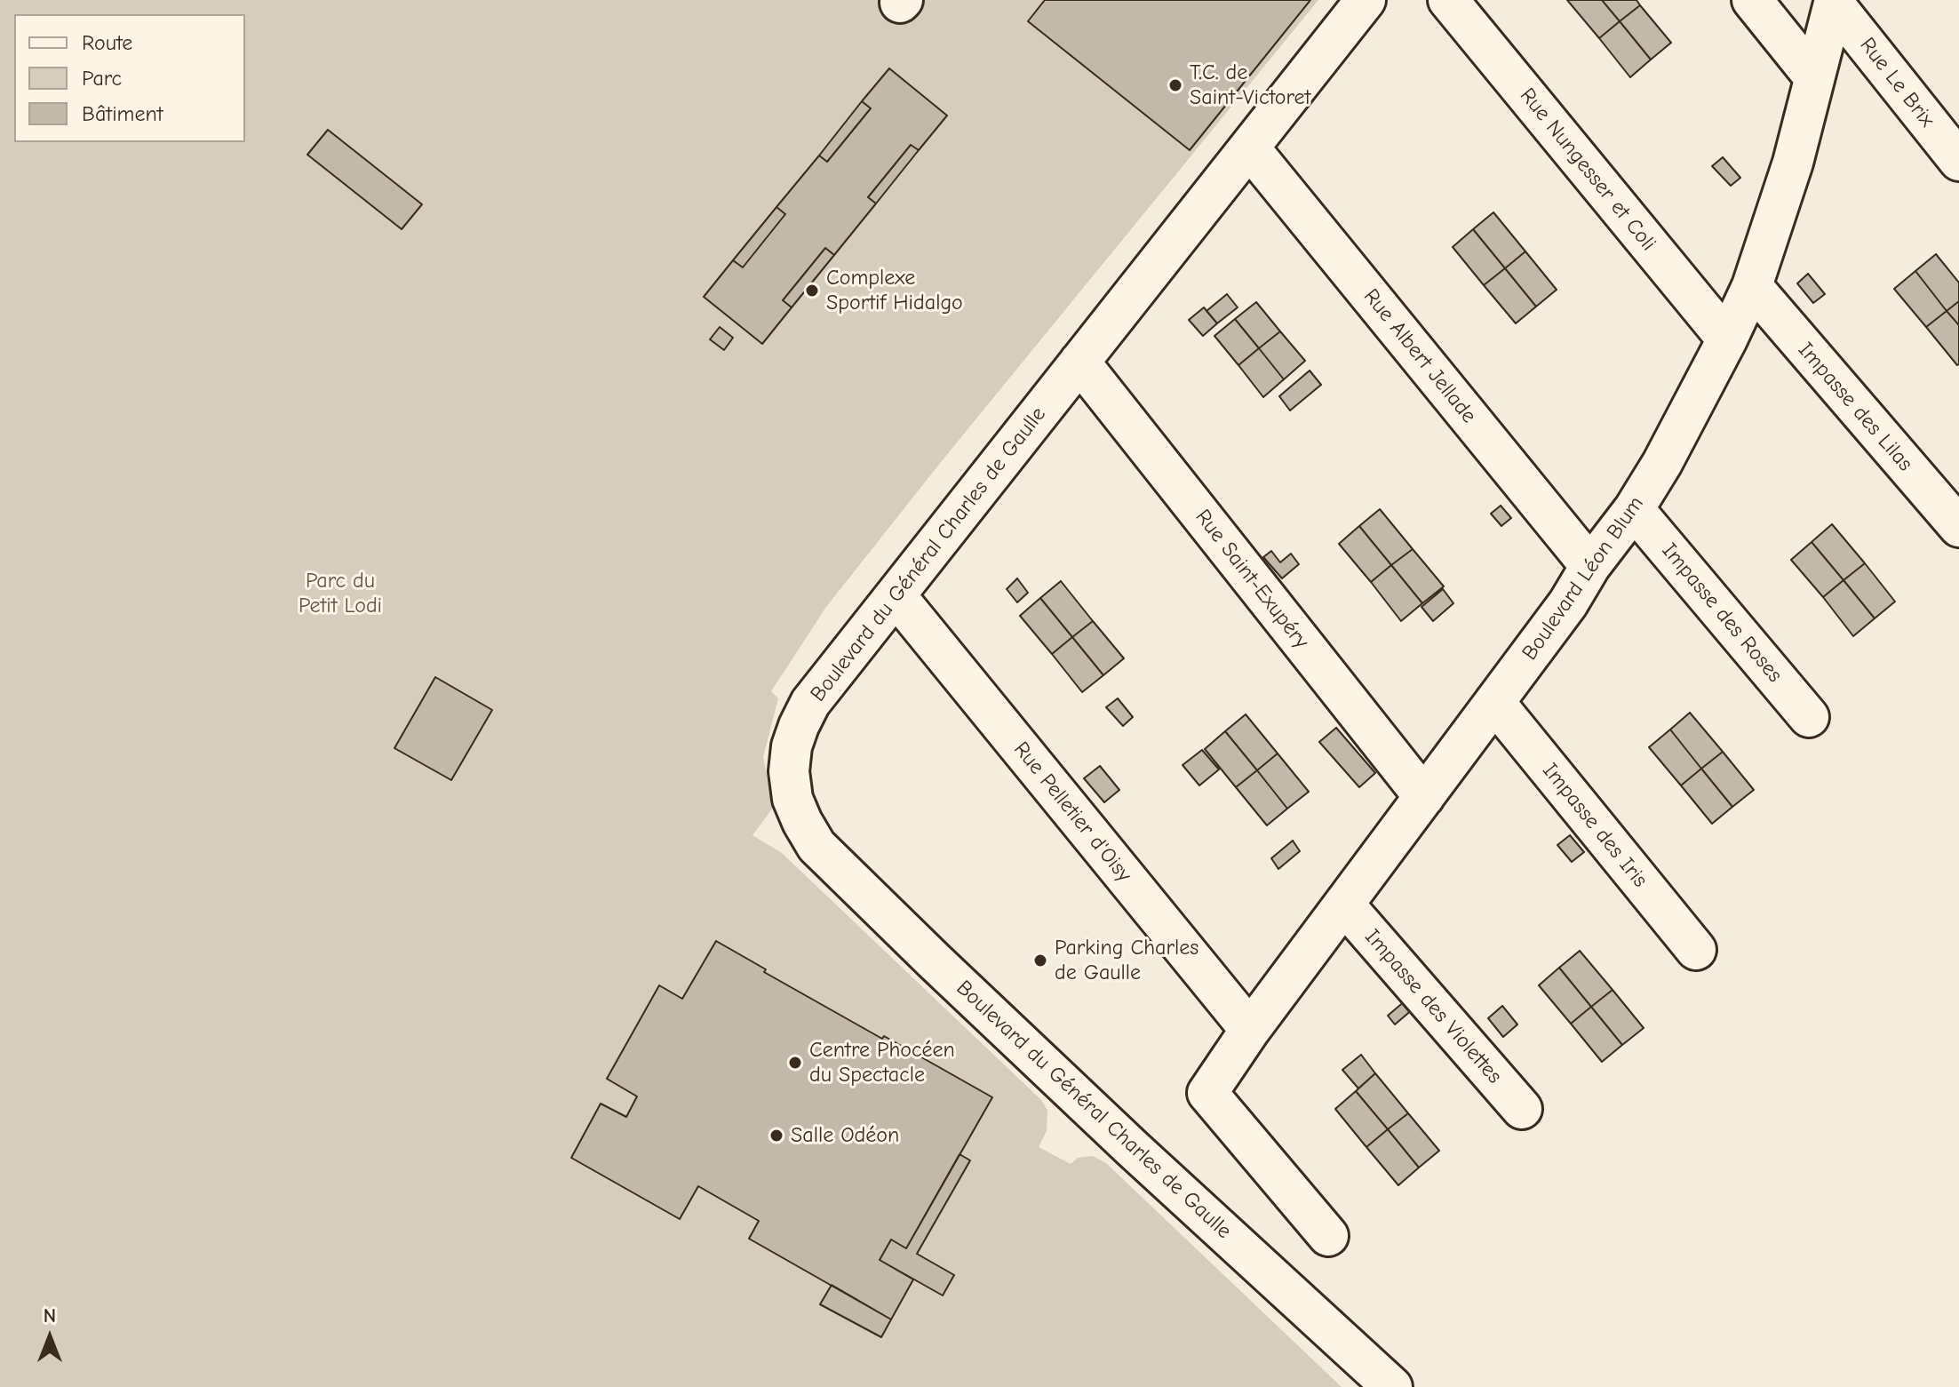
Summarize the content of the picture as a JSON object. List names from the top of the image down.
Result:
{
  "streets": {
    "street": [
      "Rue Le Brix",
      "Rue Nungesser et Coli",
      "Rue Albert Jellade",
      "Impasse des Lilas",
      "Boulevard du Général Charles de Gaulle",
      "Boulevard Léon Blum",
      "Rue Saint-Exupéry",
      "Impasse des Roses",
      "Rue Pelletier d'Oisy",
      "Impasse des Iris",
      "Impasse des Violettes"
    ]
  },
  "crossings": [
    ["Rue Le Brix", "Boulevard Léon Blum"],
    ["Rue Nungesser et Coli", "Boulevard Léon Blum"],
    ["Rue Albert Jellade", "Boulevard du Général Charles de Gaulle"],
    ["Rue Albert Jellade", "Boulevard Léon Blum"],
    ["Impasse des Lilas", "Boulevard Léon Blum"],
    ["Boulevard du Général Charles de Gaulle", "Rue Saint-Exupéry"],
    ["Boulevard du Général Charles de Gaulle", "Rue Pelletier d'Oisy"],
    ["Boulevard Léon Blum", "Rue Saint-Exupéry"],
    ["Boulevard Léon Blum", "Impasse des Roses"],
    ["Boulevard Léon Blum", "Rue Pelletier d'Oisy"],
    ["Boulevard Léon Blum", "Impasse des Iris"],
    ["Boulevard Léon Blum", "Impasse des Violettes"]
  ],
  "parks": ["Parc du Petit Lodi"],
  "places": [
    "T.C. de Saint-Victoret",
    "Complexe Sportif Hidalgo",
    "Parking Charles de Gaulle",
    "Centre Phocéen du Spectacle",
    "Salle Odéon"
  ],
  "legend": ["Route", "Parc", "Bâtiment"],
  "north": "top"
}
